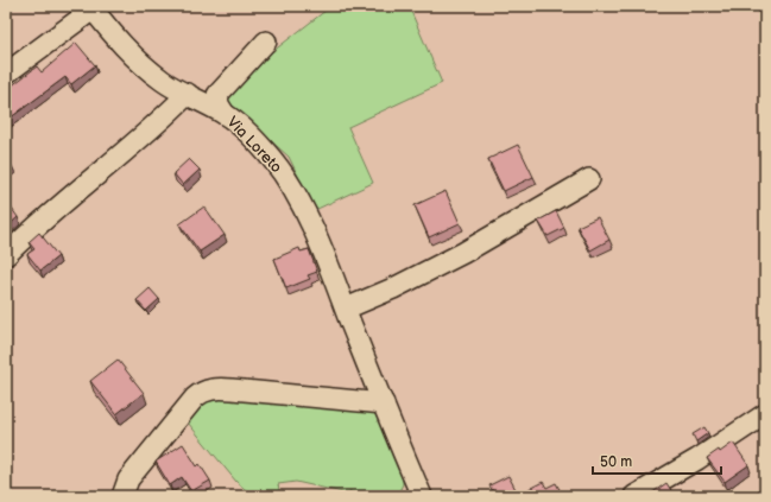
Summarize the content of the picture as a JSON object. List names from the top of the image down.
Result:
{
  "streets": {
    "street": ["Via Loreto"]
  },
  "scale_bar": "50 m"
}
